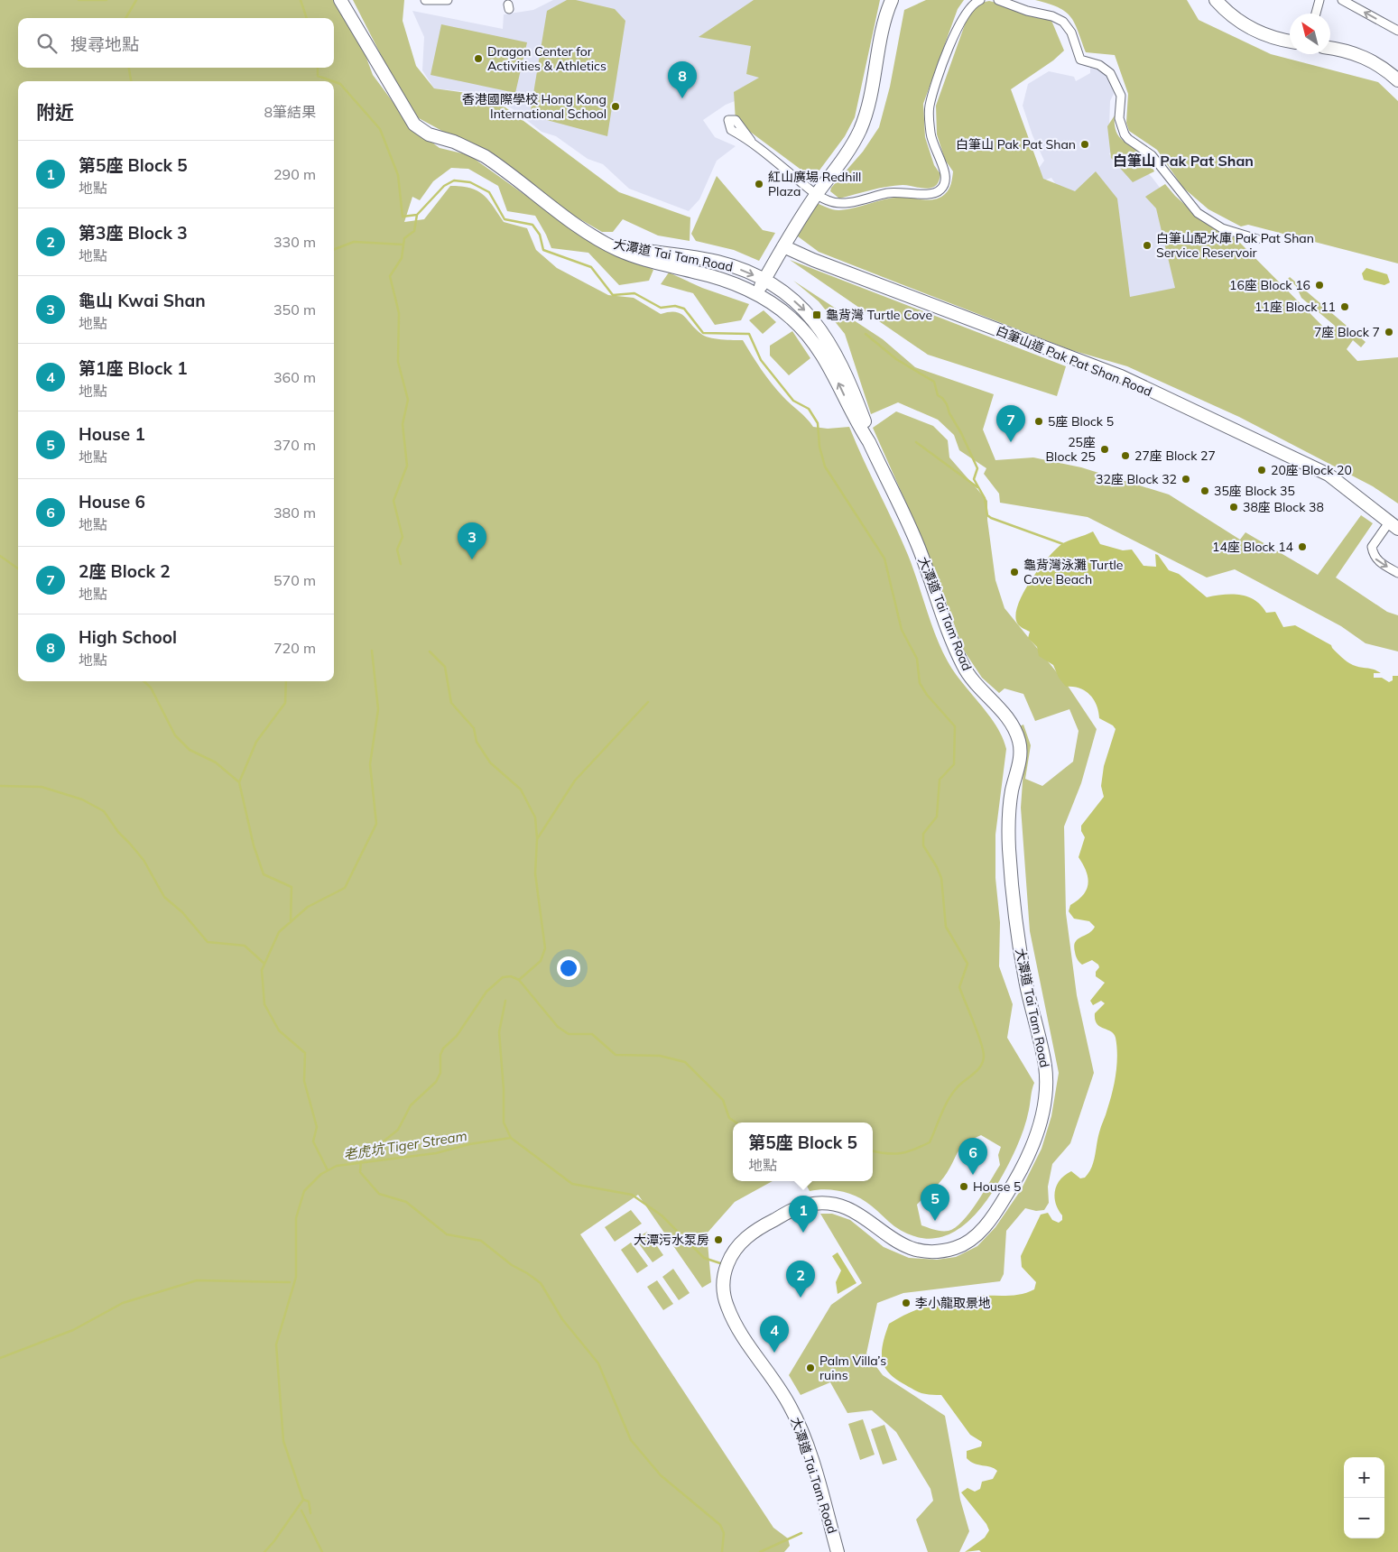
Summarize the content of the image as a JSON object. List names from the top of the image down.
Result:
{
  "streets": {
    "main road": ["大潭道 Tai Tam Road", "白筆山道 Pak Pat Shan Road"]
  },
  "districts": ["白筆山 Pak Pat Shan"],
  "water": ["老虎坑 Tiger Stream"],
  "places": {
    "other": [
      "Dragon Center for Activities & Athletics",
      "香港國際學校 Hong Kong International School",
      "白筆山 Pak Pat Shan",
      "紅山廣場 Redhill Plaza",
      "白筆山配水庫 Pak Pat Shan Service Reservoir",
      "16座 Block 16",
      "11座 Block 11",
      "7座 Block 7",
      "5座 Block 5",
      "25座 Block 25",
      "27座 Block 27",
      "20座 Block 20",
      "32座 Block 32",
      "35座 Block 35",
      "38座 Block 38",
      "14座 Block 14",
      "龜背灣泳灘 Turtle Cove Beach",
      "House 5",
      "大潭污水泵房",
      "李小龍取景地",
      "Palm Villa’s ruins"
    ],
    "transit": ["龜背灣 Turtle Cove"]
  },
  "north": "top left",
  "page": {
    "search": "搜尋地點",
    "pins": [
      "8",
      "7",
      "3",
      "6",
      "5",
      "1",
      "2",
      "4"
    ],
    "heading": ["附近", "8筆結果"],
    "list": [
      {
        "mark": "1",
        "name": "第5座 Block 5",
        "note": "地點",
        "value": "290 m"
      },
      {
        "mark": "2",
        "name": "第3座 Block 3",
        "note": "地點",
        "value": "330 m"
      },
      {
        "mark": "3",
        "name": "龜山 Kwai Shan",
        "note": "地點",
        "value": "350 m"
      },
      {
        "mark": "4",
        "name": "第1座 Block 1",
        "note": "地點",
        "value": "360 m"
      },
      {
        "mark": "5",
        "name": "House 1",
        "note": "地點",
        "value": "370 m"
      },
      {
        "mark": "6",
        "name": "House 6",
        "note": "地點",
        "value": "380 m"
      },
      {
        "mark": "7",
        "name": "2座 Block 2",
        "note": "地點",
        "value": "570 m"
      },
      {
        "mark": "8",
        "name": "High School",
        "note": "地點",
        "value": "720 m"
      }
    ],
    "popup": ["第5座 Block 5", "地點"],
    "map_buttons": ["+", "−"]
  }
}
